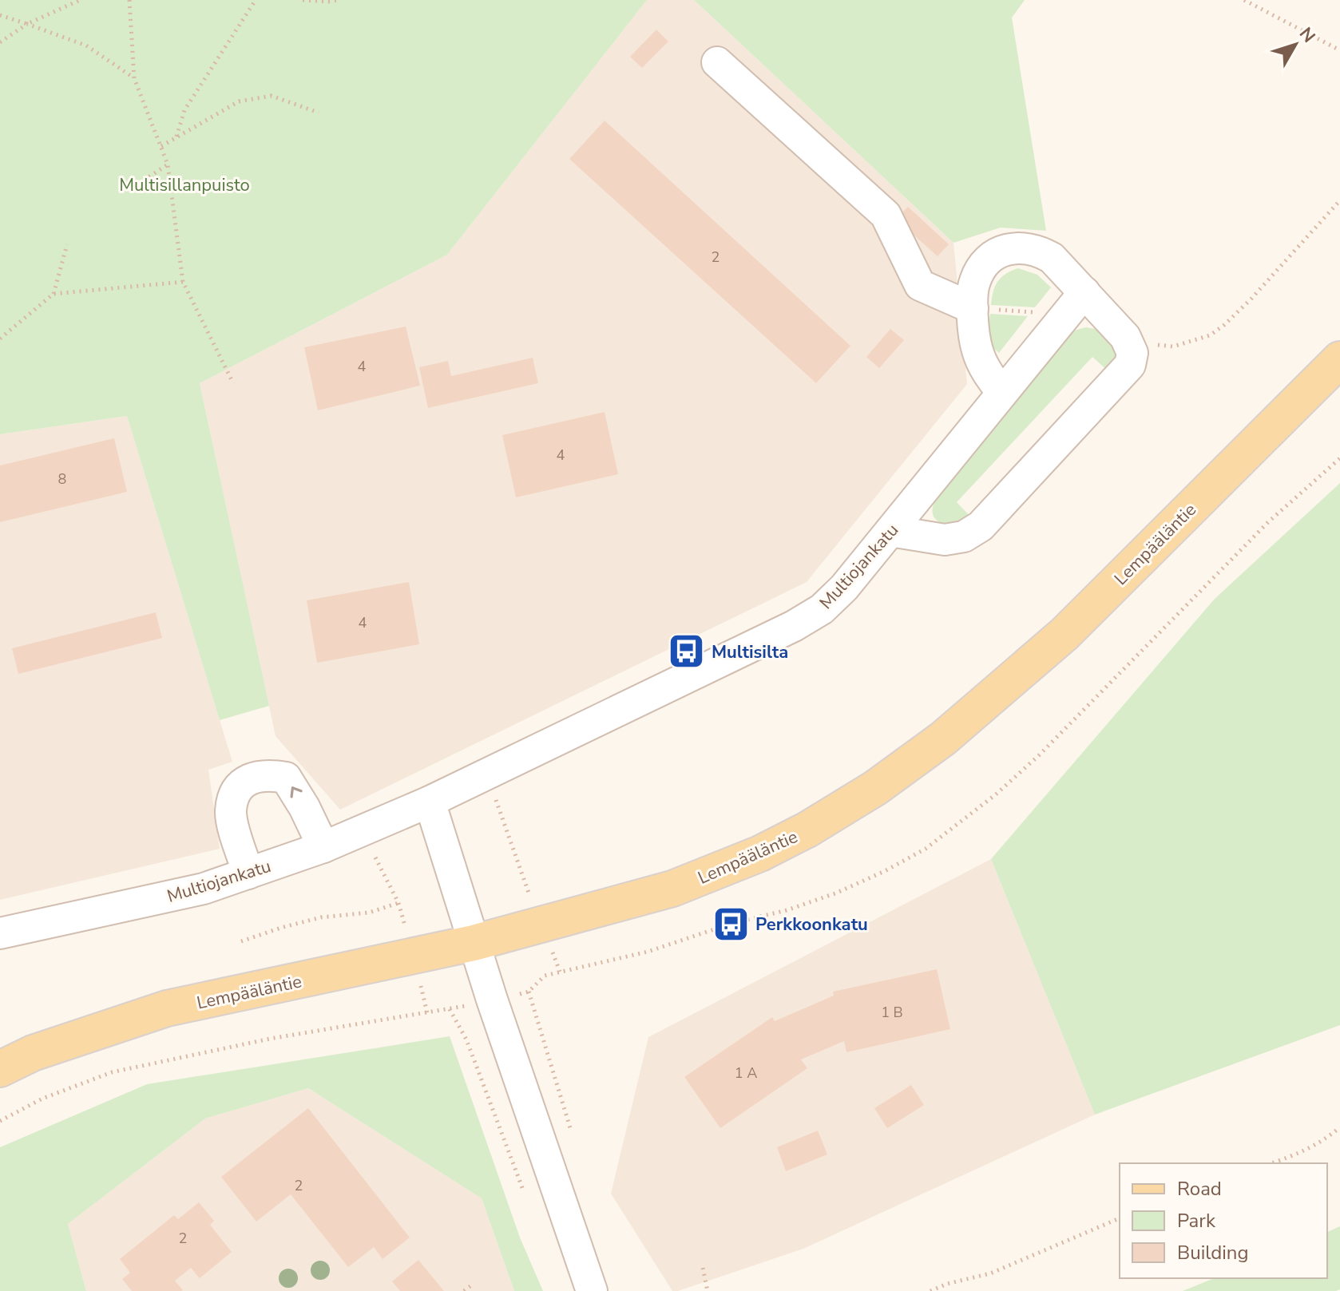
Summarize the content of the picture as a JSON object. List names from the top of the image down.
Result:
{
  "streets": {
    "main road": ["Lempääläntie"],
    "street": ["Multiojankatu"]
  },
  "parks": ["Multisillanpuisto"],
  "places": {
    "bus stop": ["Multisilta", "Perkkoonkatu"]
  },
  "house_numbers": [
    "2",
    "4",
    "4",
    "8",
    "4",
    "1 B",
    "1 A",
    "2",
    "2"
  ],
  "legend": ["Road", "Park", "Building"],
  "north": "top right"
}
